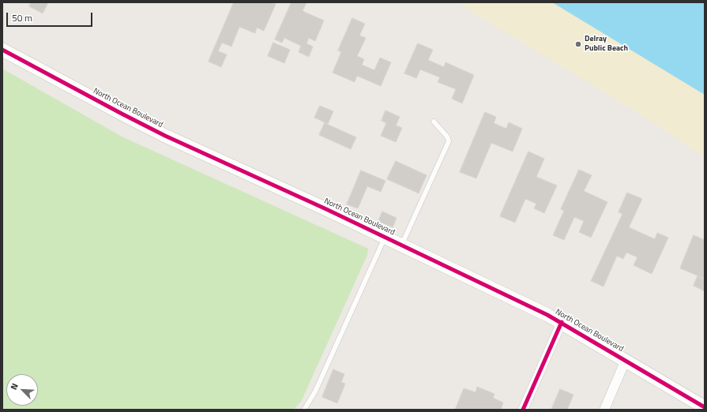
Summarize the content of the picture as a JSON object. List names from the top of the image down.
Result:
{
  "streets": {
    "main road": ["North Ocean Boulevard"]
  },
  "places": ["Delray Public Beach"],
  "scale_bar": "50 m",
  "north": "top left"
}
